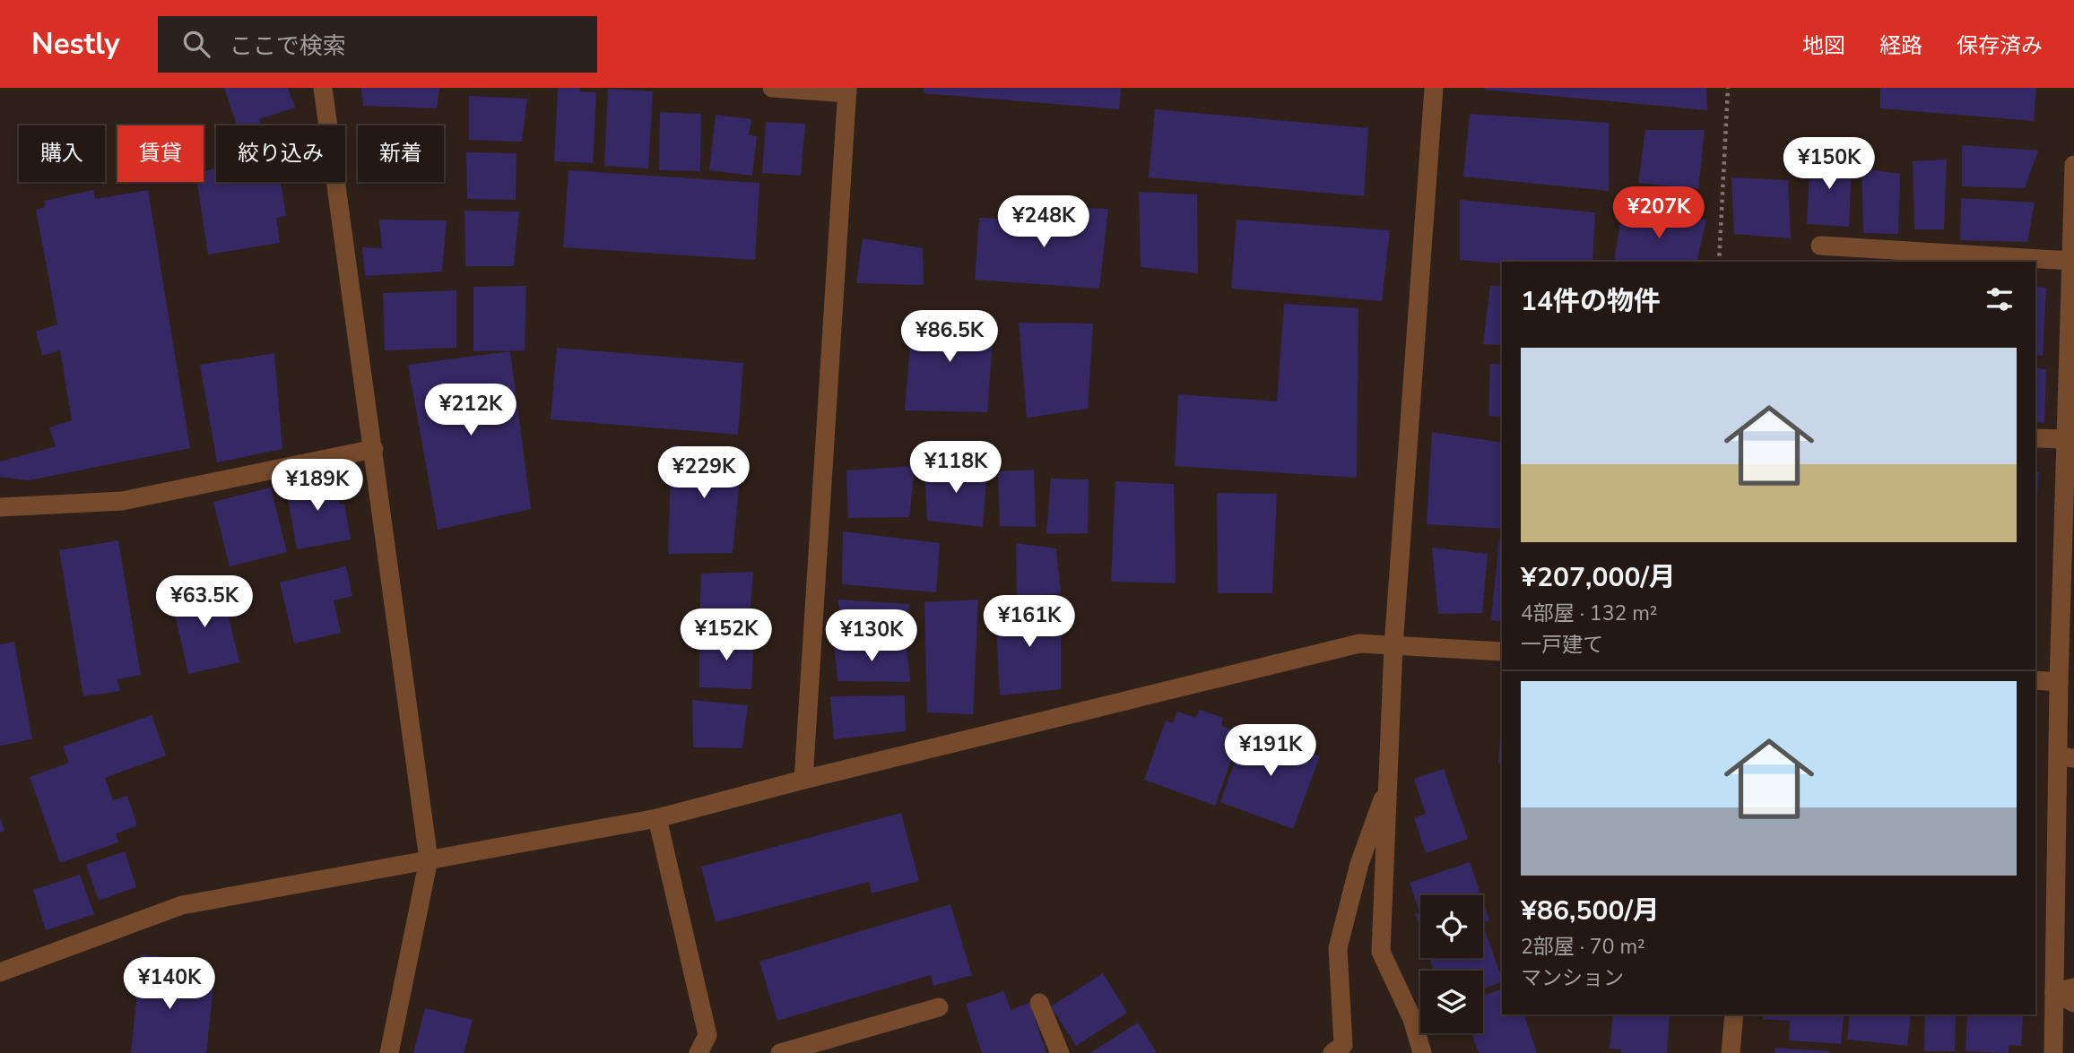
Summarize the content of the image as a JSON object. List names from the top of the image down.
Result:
{
  "page": {
    "header": "Nestly",
    "search": "ここで検索",
    "nav": ["地図", "経路", "保存済み"],
    "chip": [
      "購入",
      "賃貸",
      "絞り込み",
      "新着"
    ],
    "price": [
      "¥150K",
      "¥207K",
      "¥248K",
      "¥86.5K",
      "¥212K",
      "¥118K",
      "¥229K",
      "¥189K",
      "¥63.5K",
      "¥161K",
      "¥152K",
      "¥130K",
      "¥191K",
      "¥140K"
    ],
    "heading": "14件の物件",
    "list": [
      {
        "name": "¥207,000/月",
        "note": "4部屋 · 132 m² · 一戸建て"
      },
      {
        "name": "¥86,500/月",
        "note": "2部屋 · 70 m² · マンション"
      }
    ]
  }
}
